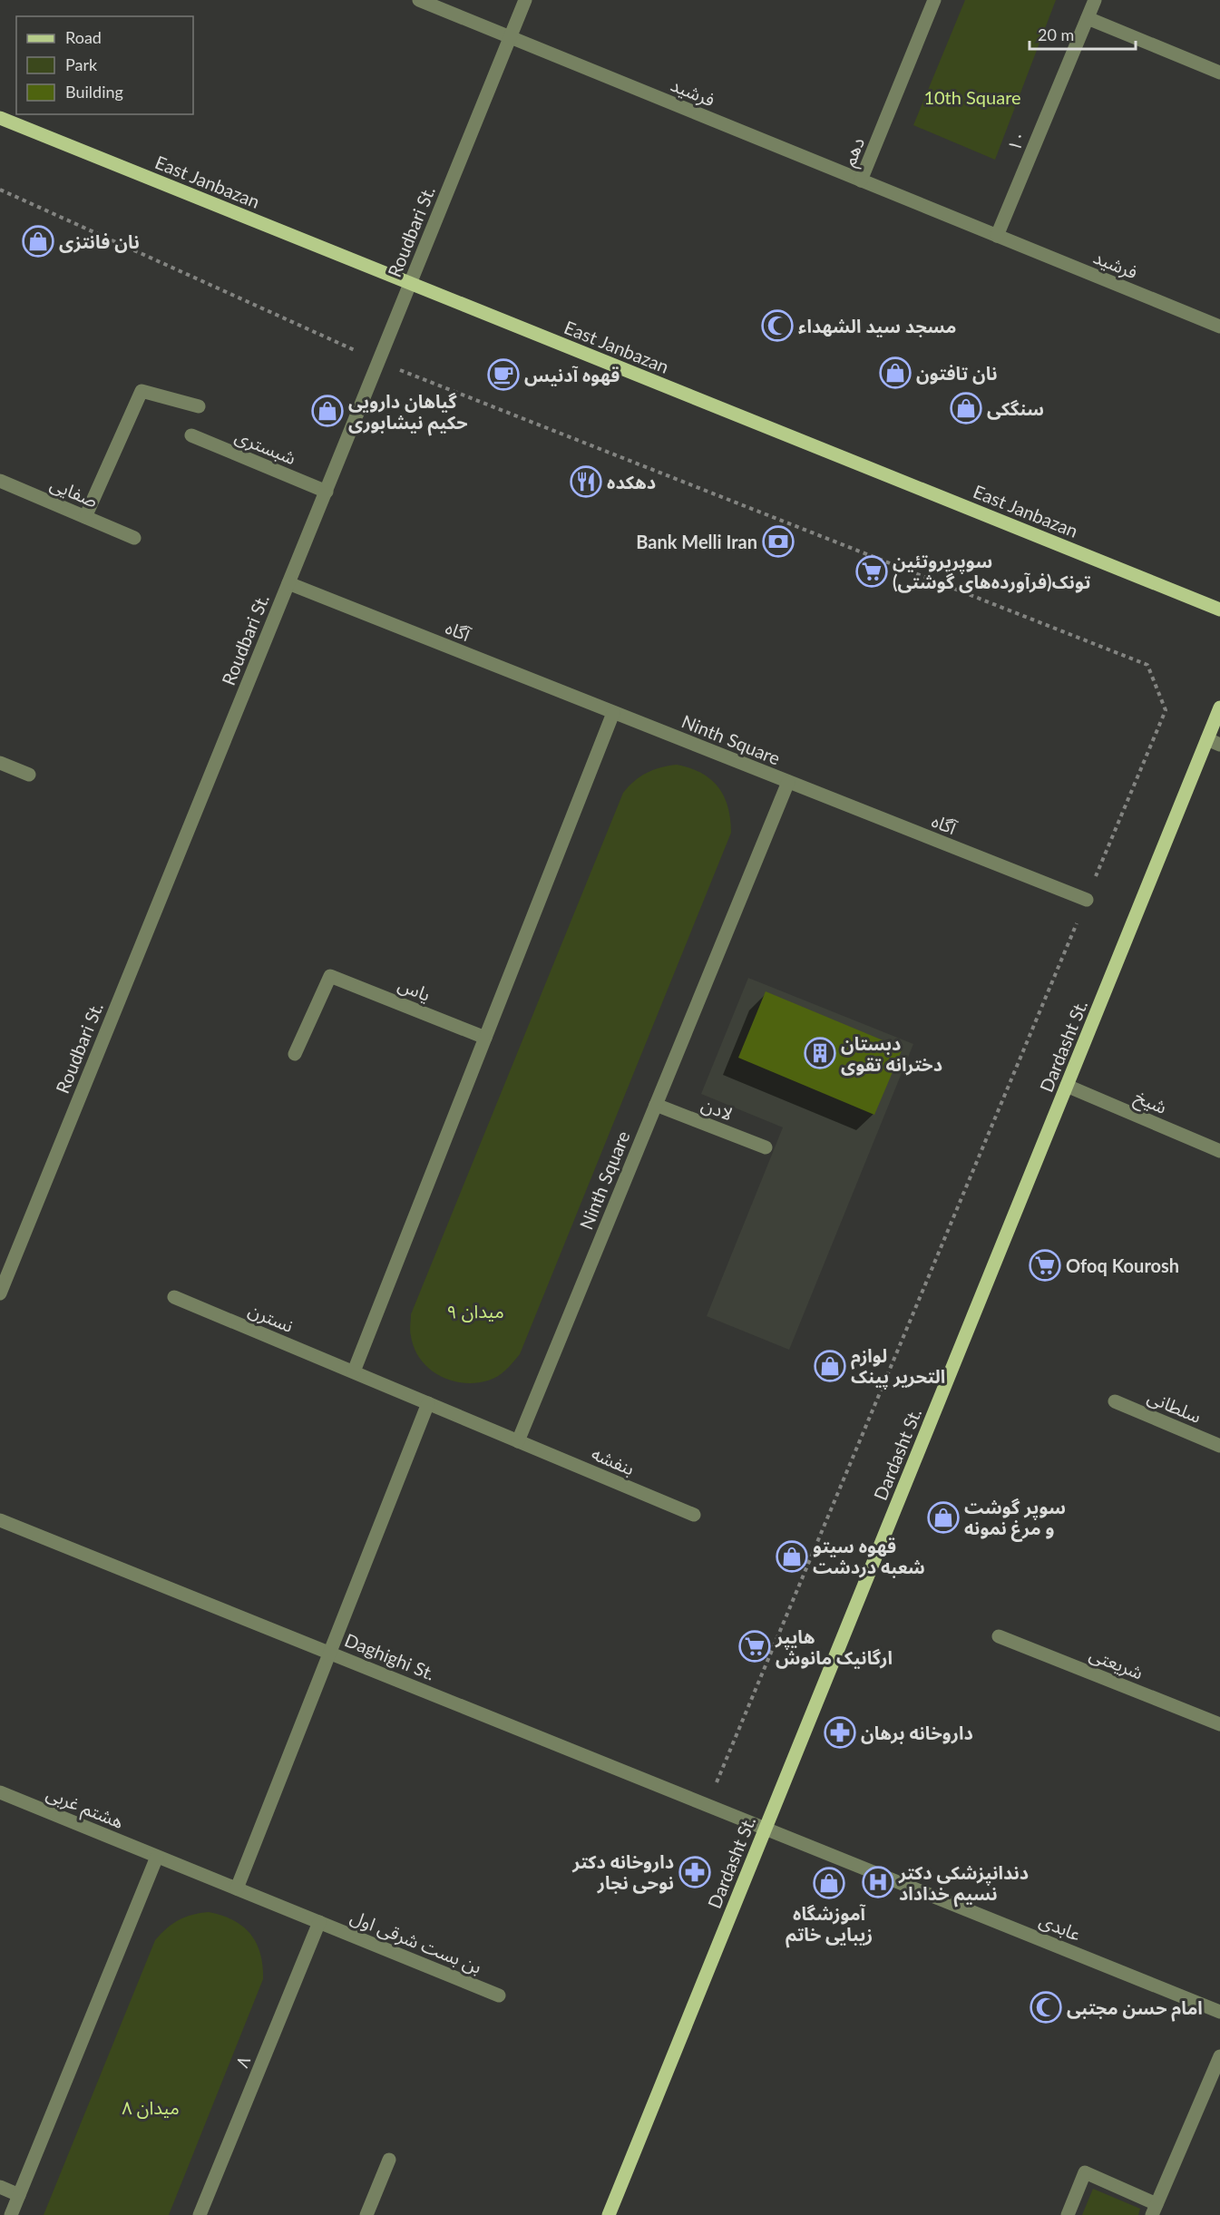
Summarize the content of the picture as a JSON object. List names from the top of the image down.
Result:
{
  "streets": {
    "main road": ["East Janbazan", "Dardasht St."],
    "street": [
      "فرشید",
      "۱۰",
      "دهم",
      "Roudbari St.",
      "شبستری",
      "صفایی",
      "آگاه",
      "Ninth Square",
      "یاس",
      "شیخ",
      "لادن",
      "نسترن",
      "سلطانی",
      "بنفشه",
      "Daghighi St.",
      "شریعتی",
      "هشتم غربی",
      "عابدی",
      "بن بست شرقی اول",
      "۸"
    ]
  },
  "crossings": [
    ["فرشید", "۱۰"],
    ["فرشید", "دهم"],
    ["فرشید", "Roudbari St."],
    ["۱۰", "دهم"],
    ["East Janbazan", "Roudbari St."],
    ["Roudbari St.", "شبستری"],
    ["Roudbari St.", "آگاه"],
    ["آگاه", "Ninth Square"],
    ["Ninth Square", "لادن"],
    ["Ninth Square", "بنفشه"],
    ["Dardasht St.", "شیخ"],
    ["Dardasht St.", "Daghighi St."],
    ["Dardasht St.", "عابدی"],
    ["Daghighi St.", "عابدی"],
    ["هشتم غربی", "بن بست شرقی اول"],
    ["بن بست شرقی اول", "۸"]
  ],
  "parks": ["10th Square", "میدان ۹", "میدان ۸"],
  "places": {
    "shop": [
      "نان فانتزی",
      "نان تافتون",
      "سنگکی",
      "گیاهان دارویی حکیم نیشابوری",
      "لوازم التحریر پینک",
      "سوپر گوشت و مرغ نمونه",
      "قهوه سیتو شعبه دردشت",
      "آموزشگاه زیبایی خاتم"
    ],
    "mosque": ["مسجد سید الشهداء", "امام حسن مجتبی"],
    "cafe": ["قهوه آدنیس"],
    "restaurant": ["دهکده"],
    "bank": ["Bank Melli Iran"],
    "supermarket": ["سوپرپروتئین تونک(فرآورده‌های گوشتی)", "Ofoq Kourosh", "هایپر ارگانیک مانوش"],
    "building": ["دبستان دخترانه تقوی"],
    "pharmacy": ["داروخانه برهان", "داروخانه دکتر نوحی نجار"],
    "hospital": ["دندانپزشکی دکتر نسیم خداداد"]
  },
  "legend": ["Road", "Park", "Building"],
  "scale_bar": "20 m"
}
